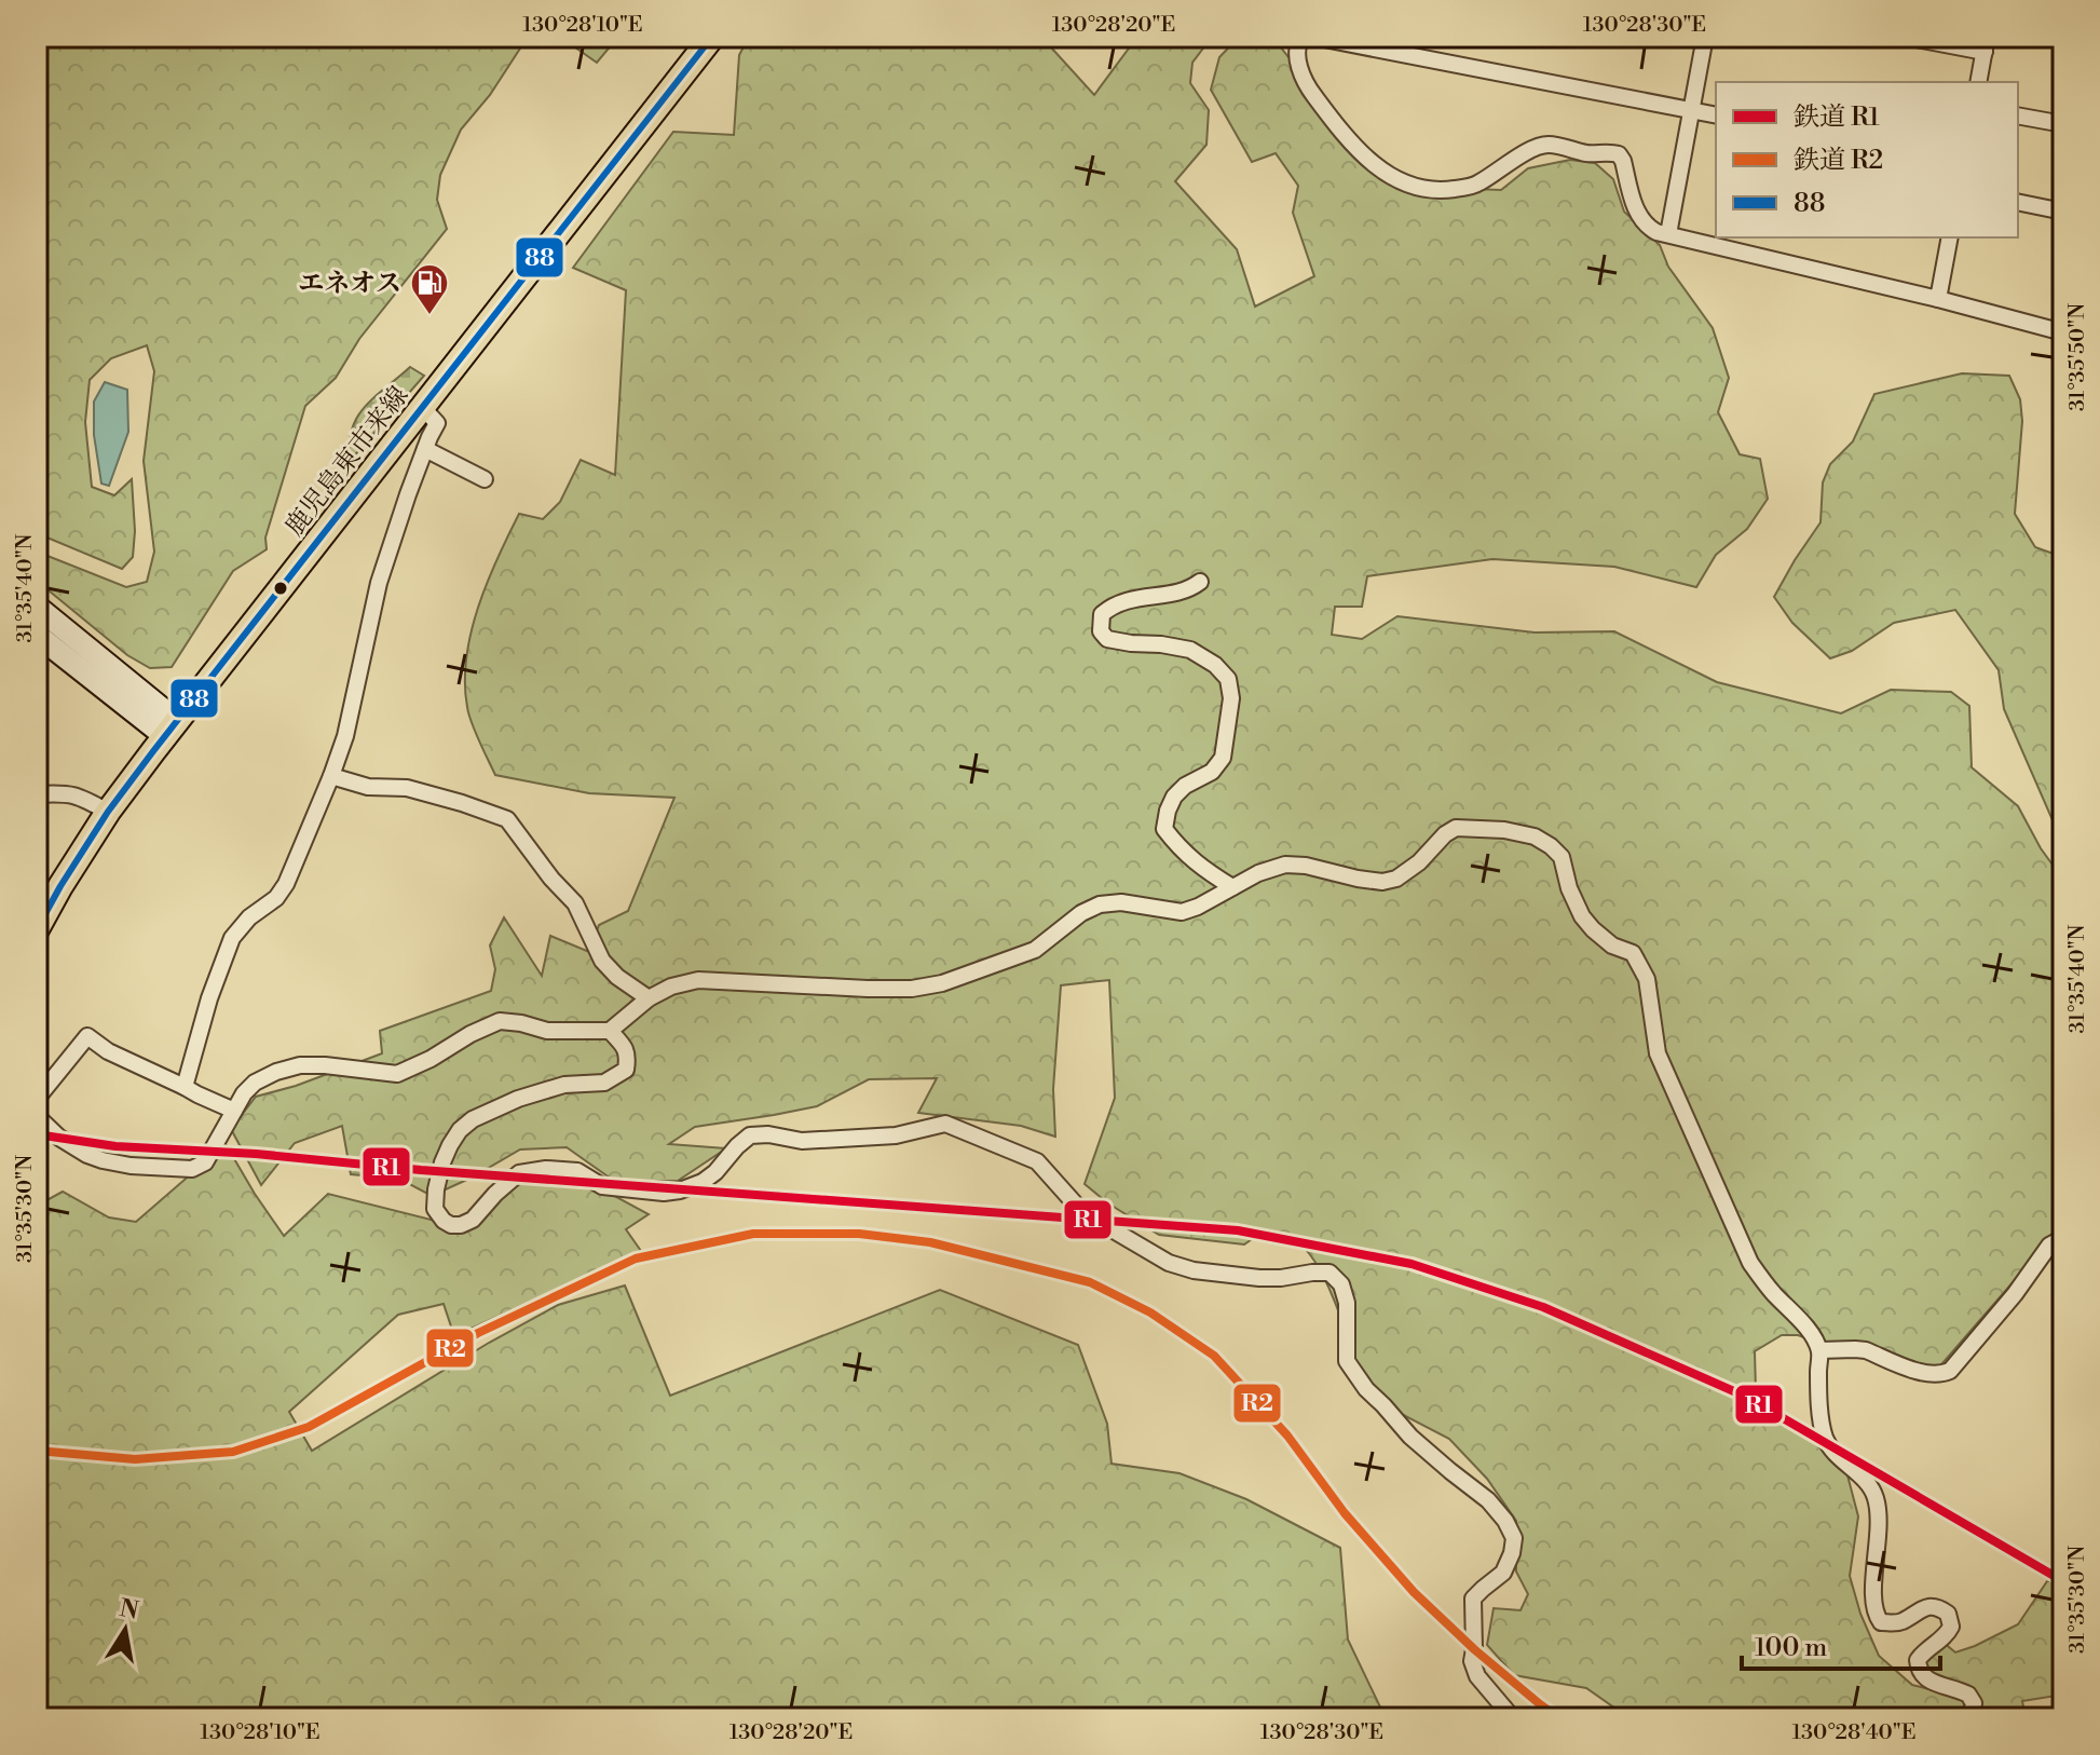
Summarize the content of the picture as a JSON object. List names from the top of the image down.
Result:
{
  "streets": {
    "main road": ["鹿児島東市来線"]
  },
  "places": {
    "fuel station": ["エネオス"]
  },
  "lines": ["transit line 88", "rail line R1", "rail line R2"],
  "legend": ["鉄道 R1", "鉄道 R2", "88"],
  "scale_bar": "100 m",
  "north": "top",
  "coordinates": [
    "130°28'10\"E",
    "130°28'20\"E",
    "130°28'30\"E",
    "31°35'50\"N",
    "31°35'40\"N",
    "31°35'30\"N",
    "130°28'40\"E"
  ]
}
